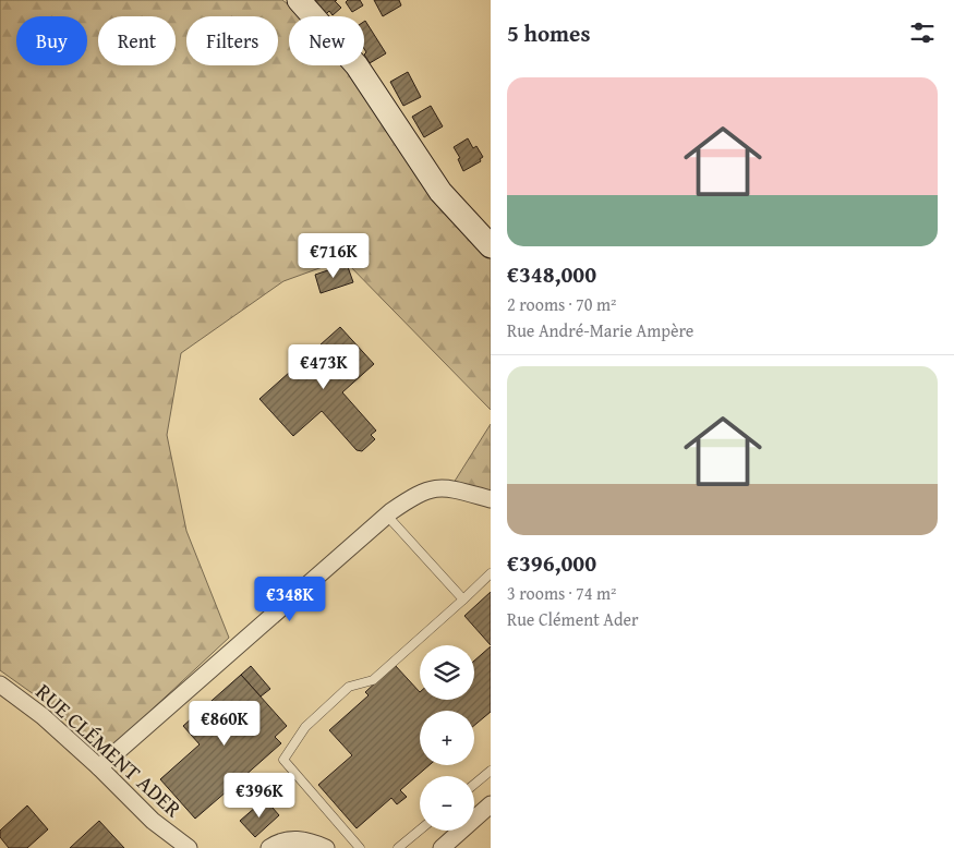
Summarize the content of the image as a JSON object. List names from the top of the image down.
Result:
{
  "streets": {
    "street": ["RUE CLÉMENT ADER"]
  },
  "page": {
    "heading": "5 homes",
    "chip": [
      "Buy",
      "Rent",
      "Filters",
      "New"
    ],
    "list": [
      {
        "name": "€348,000",
        "note": "2 rooms · 70 m² · Rue André-Marie Ampère"
      },
      {
        "name": "€396,000",
        "note": "3 rooms · 74 m² · Rue Clément Ader"
      }
    ],
    "price": [
      "€716K",
      "€473K",
      "€348K",
      "€860K",
      "€396K"
    ],
    "map_buttons": ["+", "−"]
  }
}
